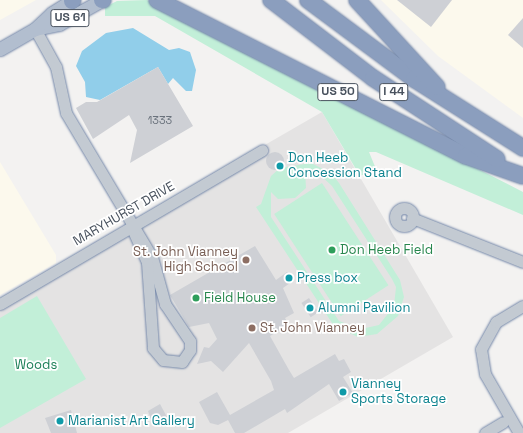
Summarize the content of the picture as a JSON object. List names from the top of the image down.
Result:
{
  "streets": {
    "highway": ["US 50", "I 44"],
    "main road": ["US 61"],
    "street": ["MARYHURST DRIVE"]
  },
  "crossings": [
    ["US 50", "I 44"]
  ],
  "parks": ["Woods"],
  "places": [
    "Don Heeb Concession Stand",
    "Don Heeb Field",
    "St. John Vianney High School",
    "Press box",
    "Field House",
    "Alumni Pavilion",
    "St. John Vianney",
    "Vianney Sports Storage",
    "Marianist Art Gallery"
  ],
  "house_numbers": ["1333"]
}
